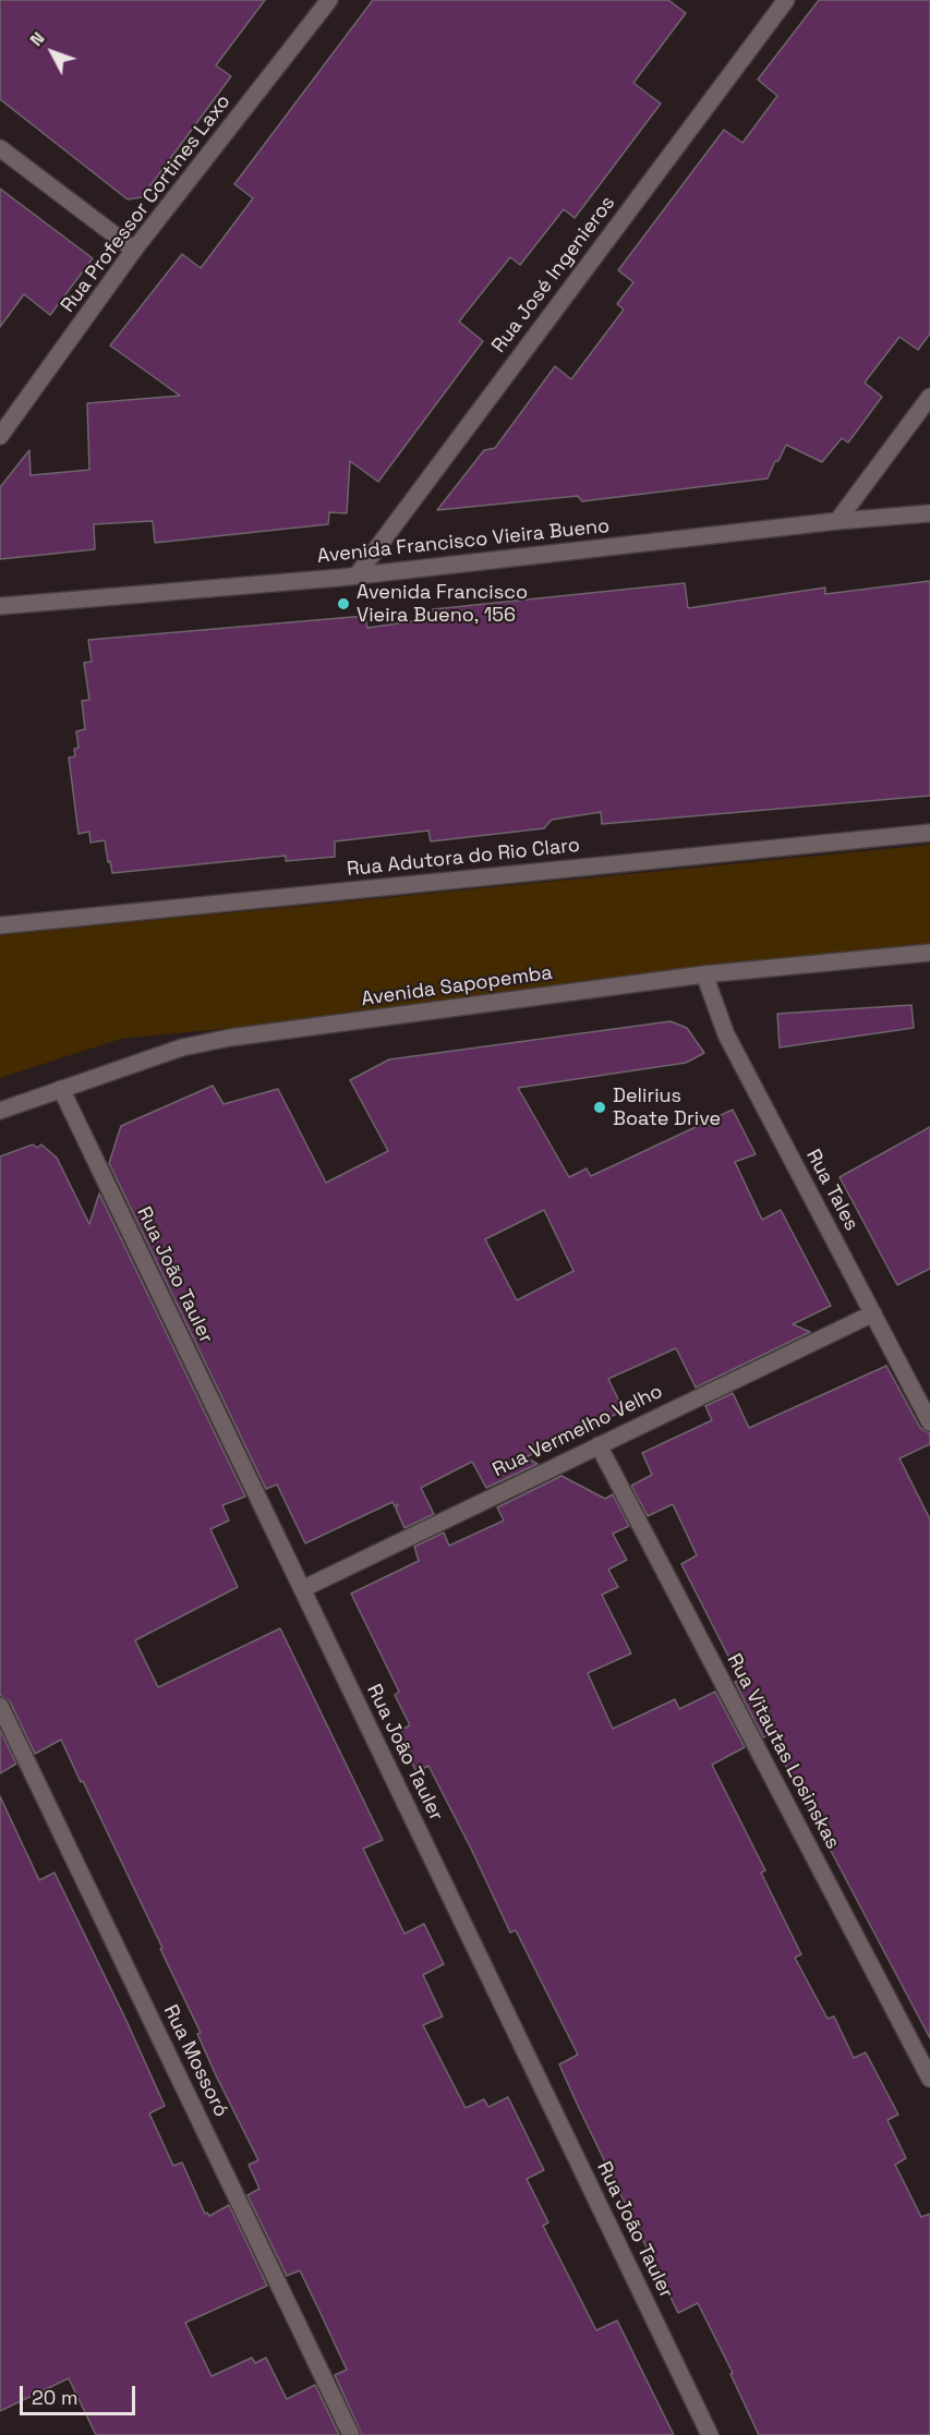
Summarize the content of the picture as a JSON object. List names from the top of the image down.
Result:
{
  "streets": {
    "street": [
      "Rua Professor Cortines Laxo",
      "Rua José Ingenieros",
      "Avenida Francisco Vieira Bueno",
      "Rua Adutora do Rio Claro",
      "Avenida Sapopemba",
      "Rua Tales",
      "Rua João Tauler",
      "Rua Vermelho Velho",
      "Rua Vitautas Losinskas",
      "Rua Mossoró"
    ]
  },
  "crossings": [
    ["Rua José Ingenieros", "Avenida Francisco Vieira Bueno"],
    ["Avenida Sapopemba", "Rua Tales"],
    ["Avenida Sapopemba", "Rua João Tauler"],
    ["Rua Tales", "Rua Vermelho Velho"],
    ["Rua João Tauler", "Rua Vermelho Velho"],
    ["Rua Vermelho Velho", "Rua Vitautas Losinskas"]
  ],
  "places": ["Avenida Francisco Vieira Bueno, 156", "Delirius Boate Drive"],
  "scale_bar": "20 m",
  "north": "top left"
}
